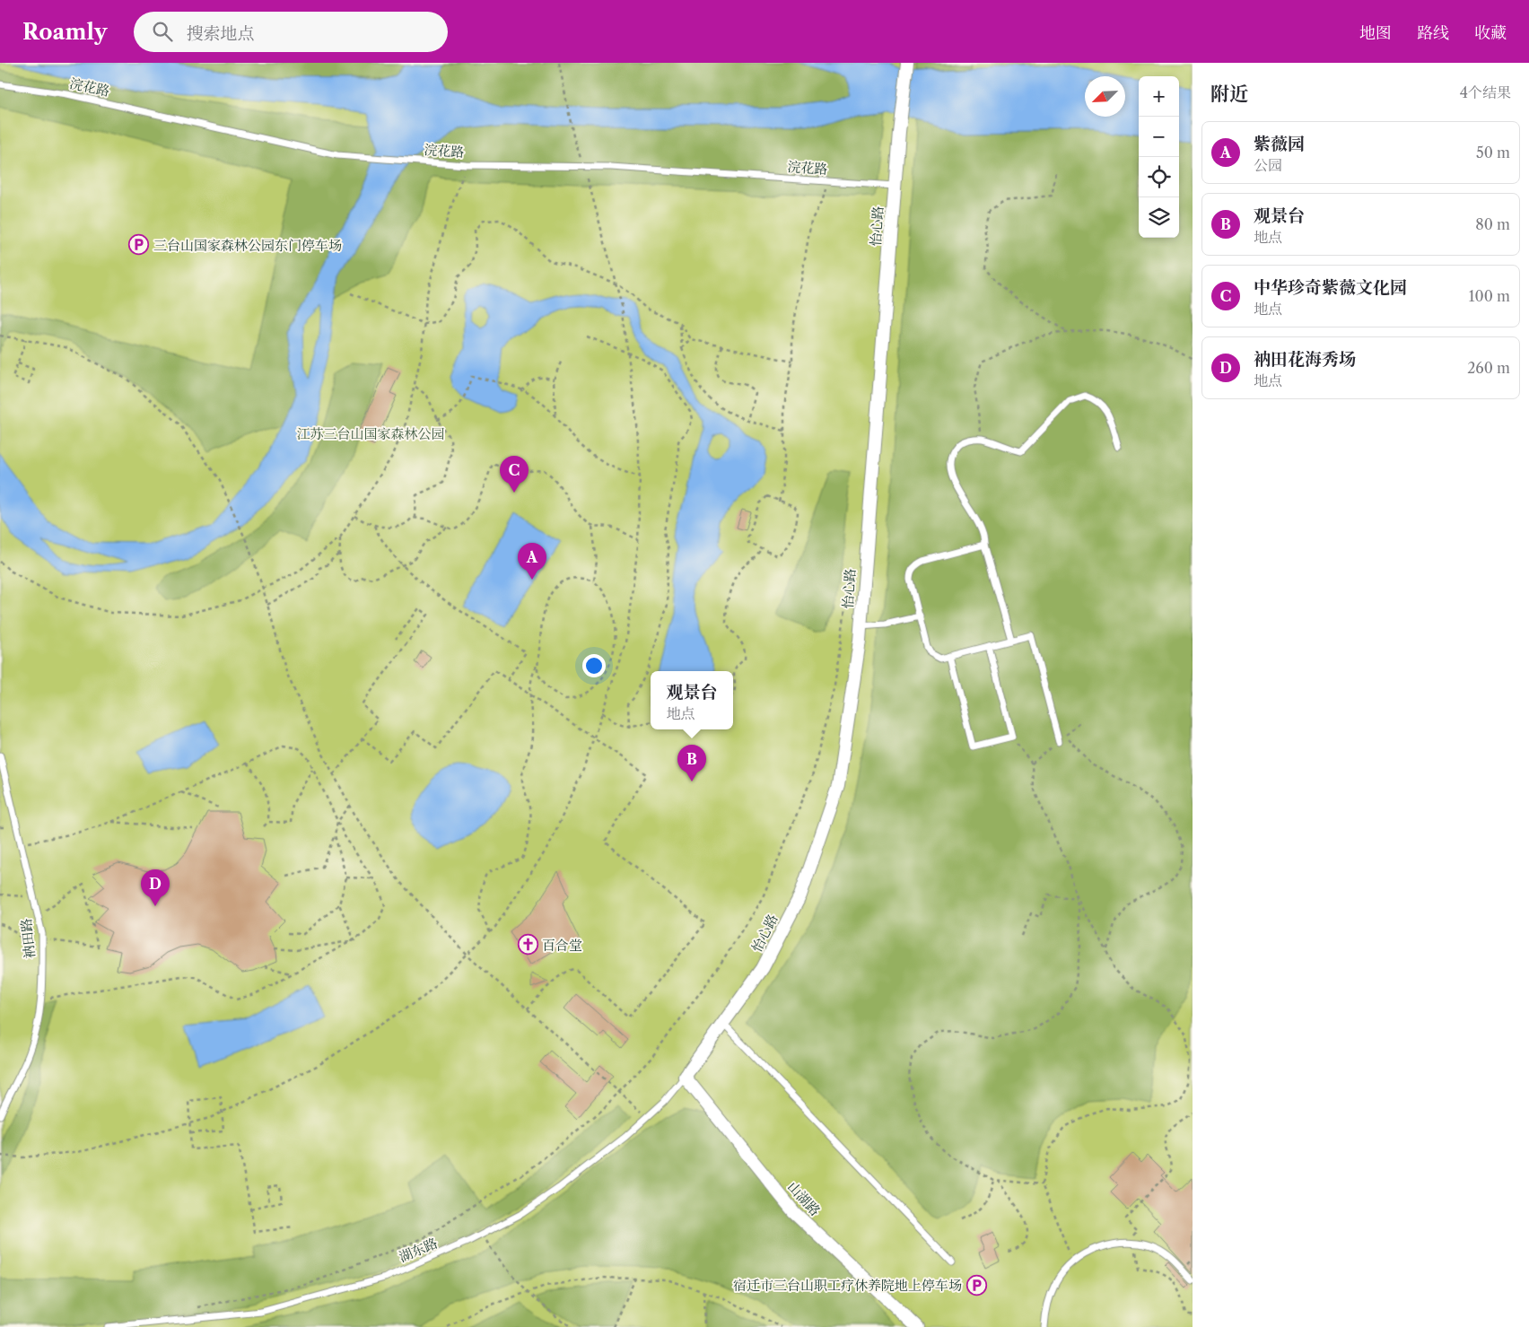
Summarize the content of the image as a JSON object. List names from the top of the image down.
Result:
{
  "streets": {
    "street": ["怡心路", "山湖路"],
    "lane": ["浣花路", "衲田路", "湖东路"]
  },
  "crossings": [
    ["浣花路", "怡心路"],
    ["怡心路", "山湖路"],
    ["怡心路", "湖东路"],
    ["山湖路", "湖东路"]
  ],
  "parks": ["江苏三台山国家森林公园"],
  "places": {
    "parking": ["三台山国家森林公园东门停车场", "宿迁市三台山职工疗休养院地上停车场"],
    "church": ["百合堂"]
  },
  "north": "bottom left",
  "page": {
    "header": "Roamly",
    "search": "搜索地点",
    "nav": ["地图", "路线", "收藏"],
    "heading": ["附近", "4个结果"],
    "map_buttons": ["+", "−"],
    "list": [
      {
        "mark": "A",
        "name": "紫薇园",
        "note": "公园",
        "value": "50 m"
      },
      {
        "mark": "B",
        "name": "观景台",
        "note": "地点",
        "value": "80 m"
      },
      {
        "mark": "C",
        "name": "中华珍奇紫薇文化园",
        "note": "地点",
        "value": "100 m"
      },
      {
        "mark": "D",
        "name": "衲田花海秀场",
        "note": "地点",
        "value": "260 m"
      }
    ],
    "pins": [
      "C",
      "A",
      "B",
      "D"
    ],
    "popup": ["观景台", "地点"]
  }
}
